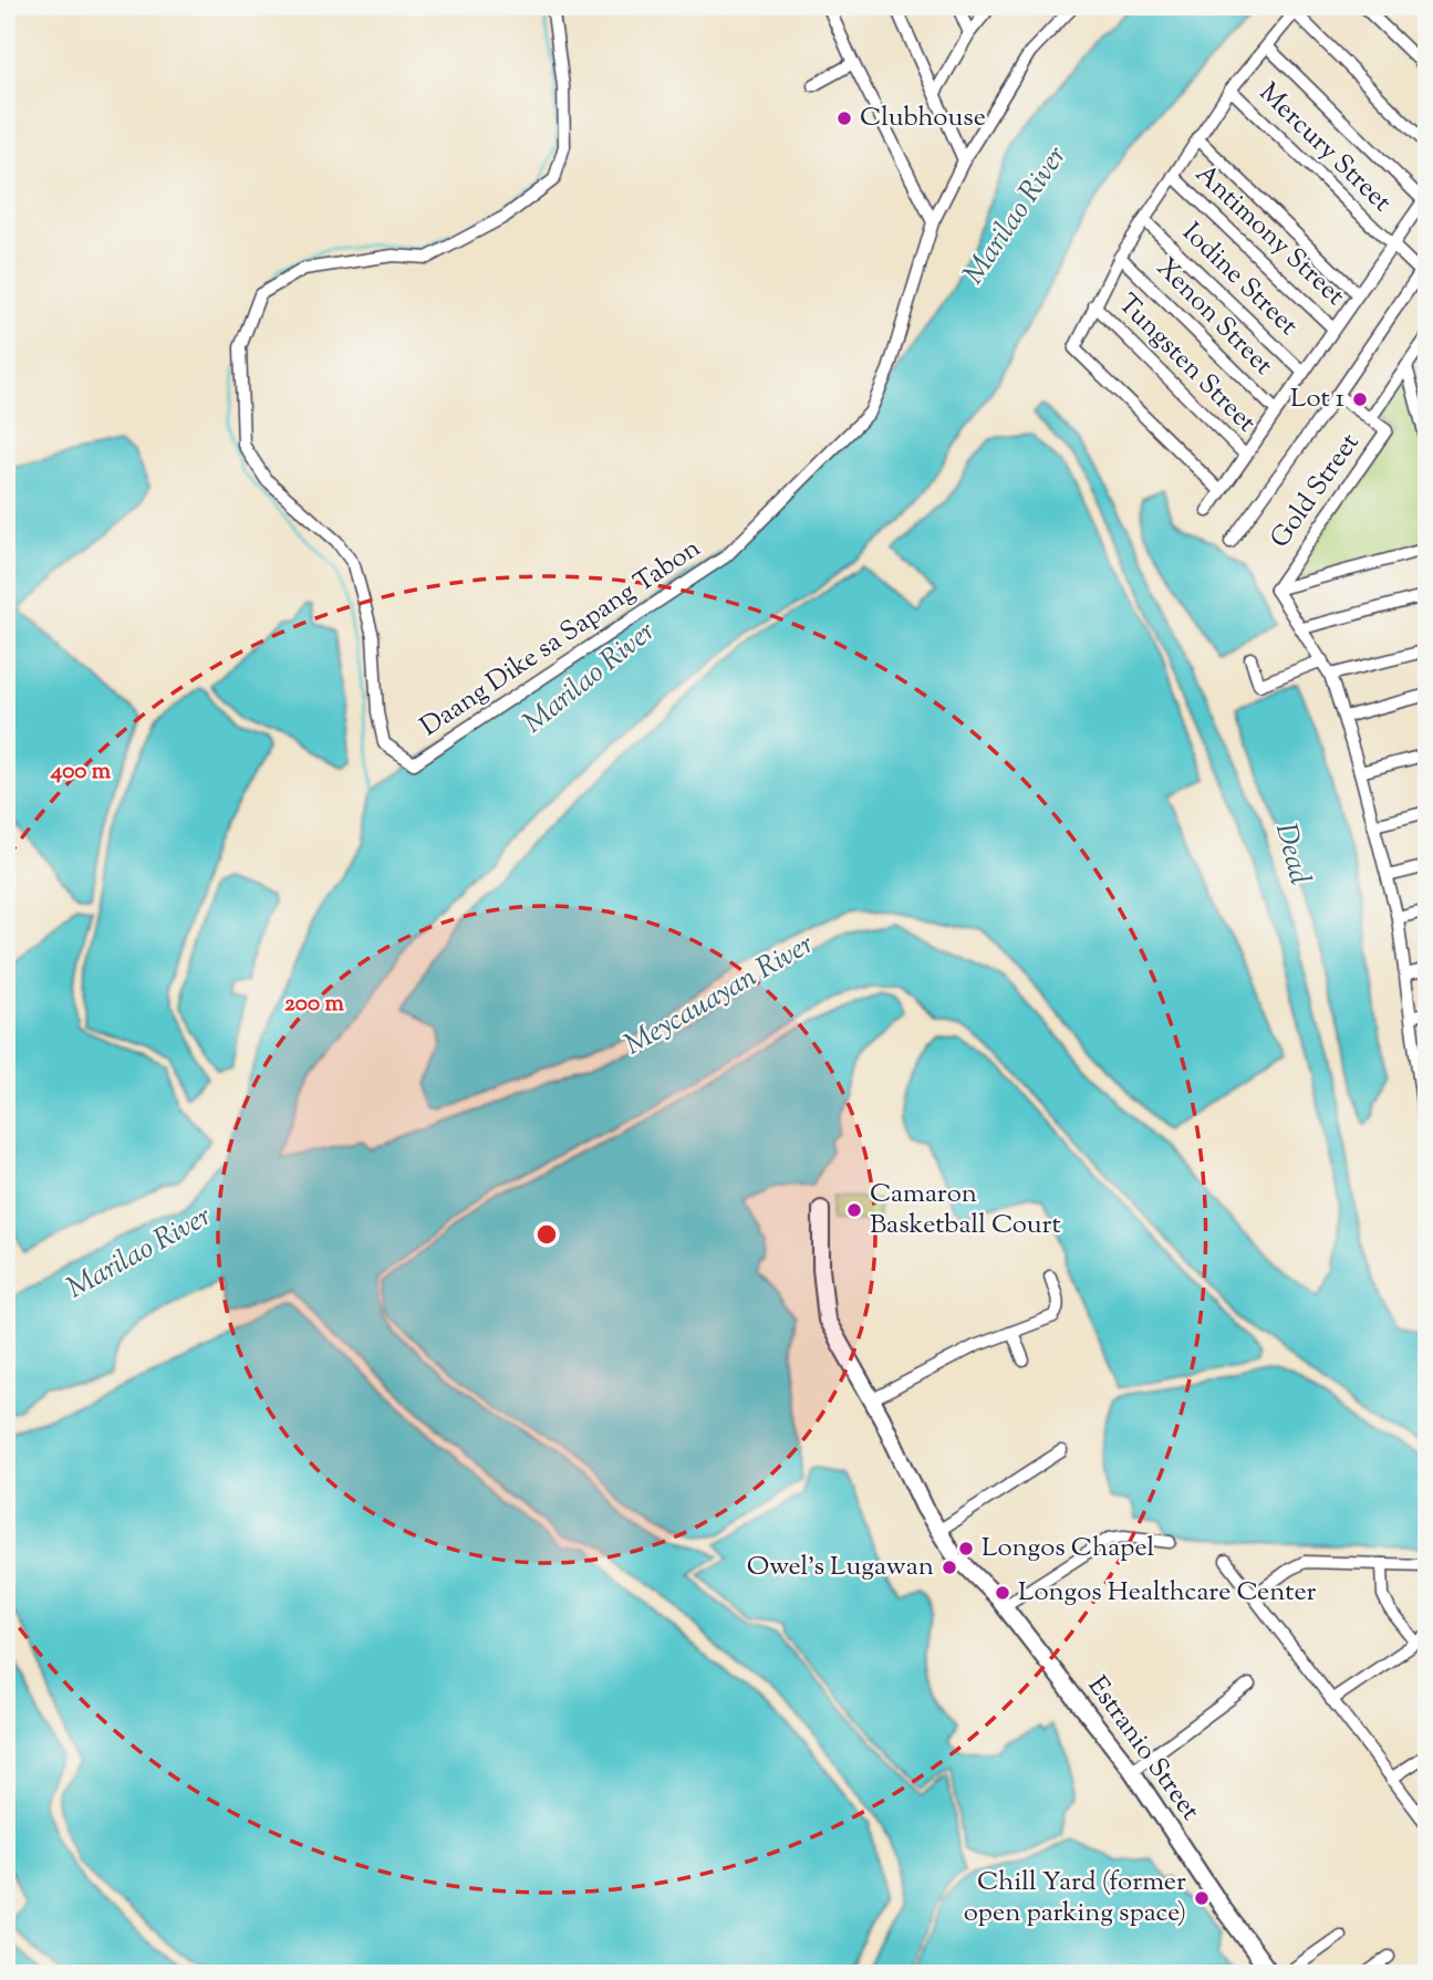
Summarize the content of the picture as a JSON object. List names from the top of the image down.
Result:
{
  "streets": {
    "street": [
      "Mercury Street",
      "Antimony Street",
      "Iodine Street",
      "Xenon Street",
      "Tungsten Street",
      "Gold Street",
      "Daang Dike sa Sapang Tabon",
      "Estranio Street"
    ]
  },
  "crossings": [
    ["Mercury Street", "Gold Street"]
  ],
  "water": ["Marilao River", "Dead", "Meycauayan River"],
  "places": [
    "Clubhouse",
    "Lot 1",
    "Camaron Basketball Court",
    "Longos Chapel",
    "Owel's Lugawan",
    "Longos Healthcare Center",
    "Chill Yard (former open parking space)"
  ],
  "rings": ["400 m", "200 m"]
}
